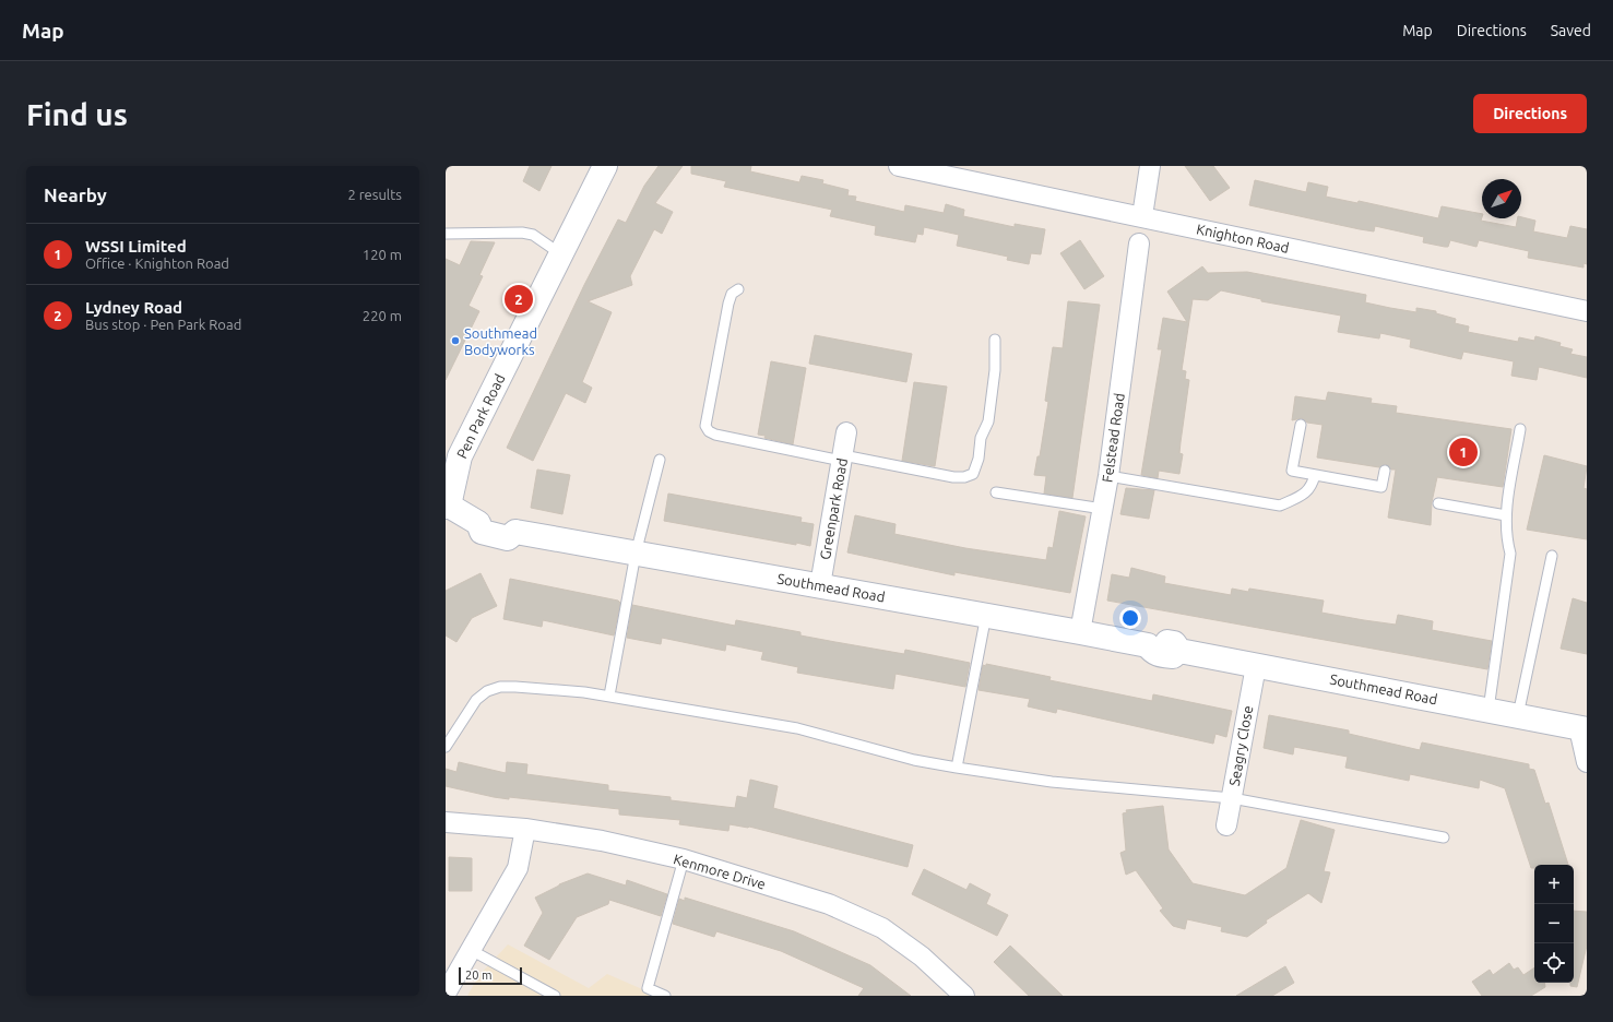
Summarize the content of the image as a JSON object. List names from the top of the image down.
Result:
{
  "streets": {
    "main road": ["Pen Park Road", "Southmead Road"],
    "street": [
      "Knighton Road",
      "Felstead Road",
      "Greenpark Road",
      "Seagry Close",
      "Kenmore Drive"
    ]
  },
  "crossings": [
    ["Pen Park Road", "Southmead Road"],
    ["Felstead Road", "Southmead Road"],
    ["Greenpark Road", "Southmead Road"],
    ["Southmead Road", "Seagry Close"]
  ],
  "places": ["Southmead Bodyworks"],
  "scale_bar": "20 m",
  "north": "top right",
  "page": {
    "header": "Map",
    "nav": ["Map", "Directions", "Saved"],
    "buttons": "Directions",
    "title": "Find us",
    "heading": ["Nearby", "2 results"],
    "list": [
      {
        "mark": "1",
        "name": "WSSI Limited",
        "note": "Office · Knighton Road",
        "value": "120 m"
      },
      {
        "mark": "2",
        "name": "Lydney Road",
        "note": "Bus stop · Pen Park Road",
        "value": "220 m"
      }
    ],
    "pins": ["2", "1"],
    "map_buttons": ["+", "−"],
    "scale": "20 m"
  }
}
